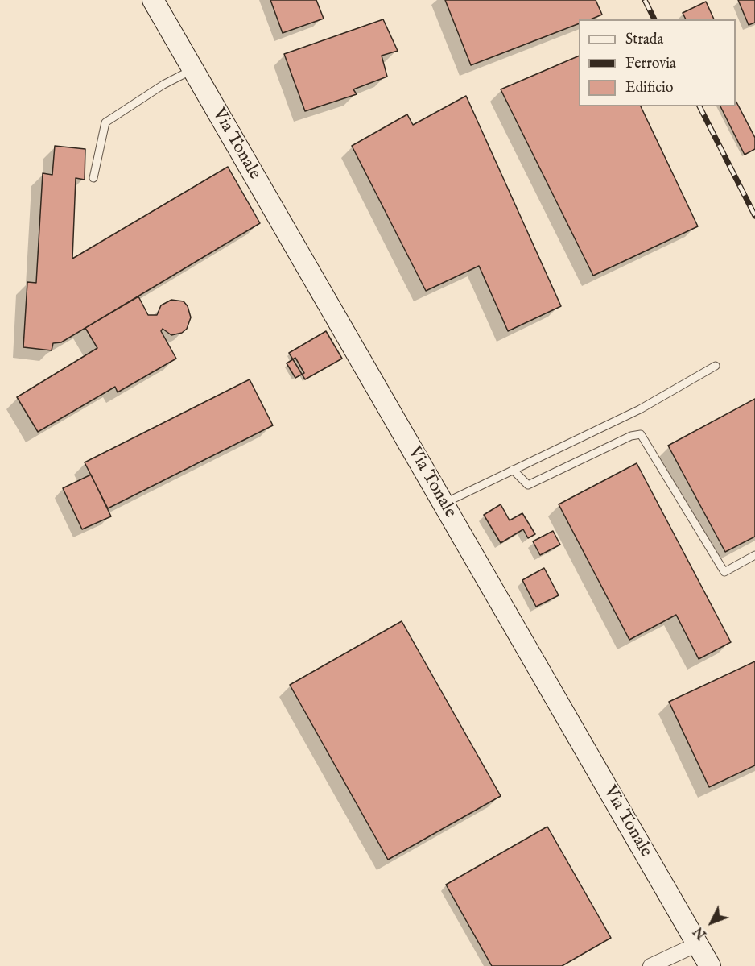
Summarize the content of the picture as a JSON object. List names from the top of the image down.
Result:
{
  "streets": {
    "main road": ["Via Tonale"]
  },
  "legend": ["Strada", "Ferrovia", "Edificio"],
  "north": "bottom left"
}
